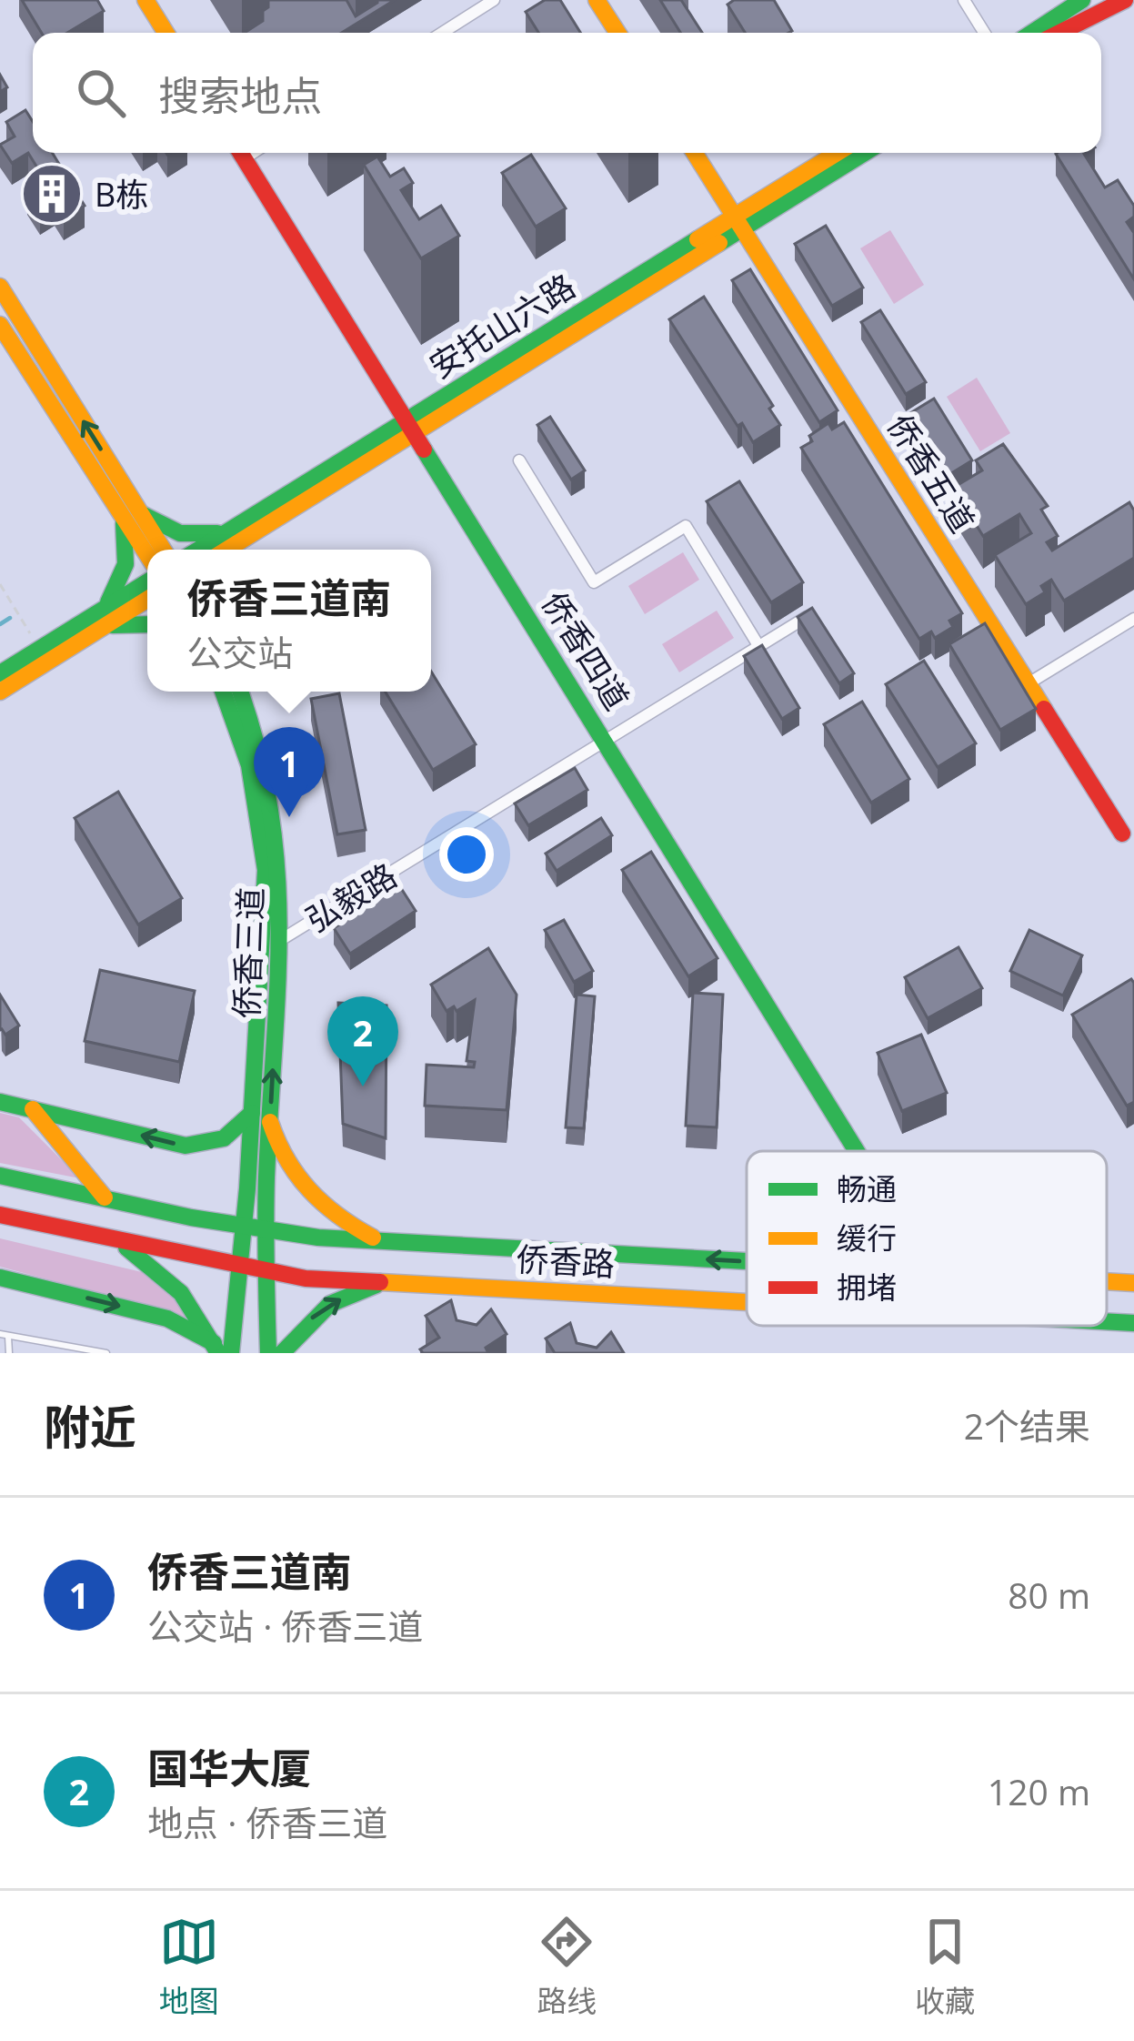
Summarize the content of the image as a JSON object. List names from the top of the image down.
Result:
{
  "streets": {
    "street": [
      "安托山六路",
      "侨香五道",
      "侨香四道",
      "弘毅路",
      "侨香三道",
      "侨香路"
    ]
  },
  "crossings": [
    ["安托山六路", "侨香五道"],
    ["安托山六路", "侨香四道"],
    ["侨香四道", "弘毅路"],
    ["弘毅路", "侨香三道"],
    ["侨香三道", "侨香路"]
  ],
  "places": {
    "building": ["B栋"]
  },
  "legend": ["畅通", "缓行", "拥堵"],
  "page": {
    "search": "搜索地点",
    "popup": ["侨香三道南", "公交站"],
    "pins": ["1", "2"],
    "heading": ["附近", "2个结果"],
    "list": [
      {
        "mark": "1",
        "name": "侨香三道南",
        "note": "公交站 · 侨香三道",
        "value": "80 m"
      },
      {
        "mark": "2",
        "name": "国华大厦",
        "note": "地点 · 侨香三道",
        "value": "120 m"
      }
    ],
    "nav": ["地图", "路线", "收藏"]
  }
}
